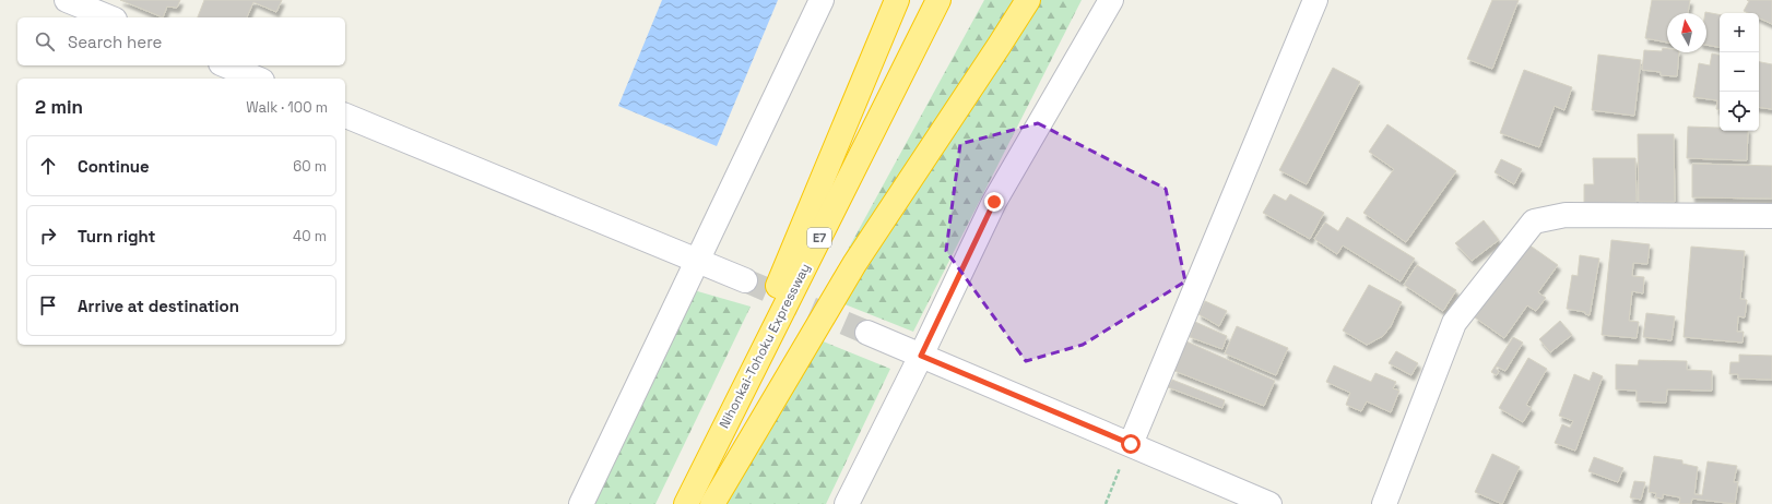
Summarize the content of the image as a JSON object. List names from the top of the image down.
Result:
{
  "streets": {
    "highway": ["E7", "Nihonkai-Tohoku Expressway"]
  },
  "north": "top",
  "page": {
    "map_buttons": ["+", "−"],
    "search": "Search here",
    "heading": ["2 min", "Walk · 100 m"],
    "list": [
      ["Continue", "60 m"],
      ["Turn right", "40 m"],
      "Arrive at destination"
    ]
  }
}
